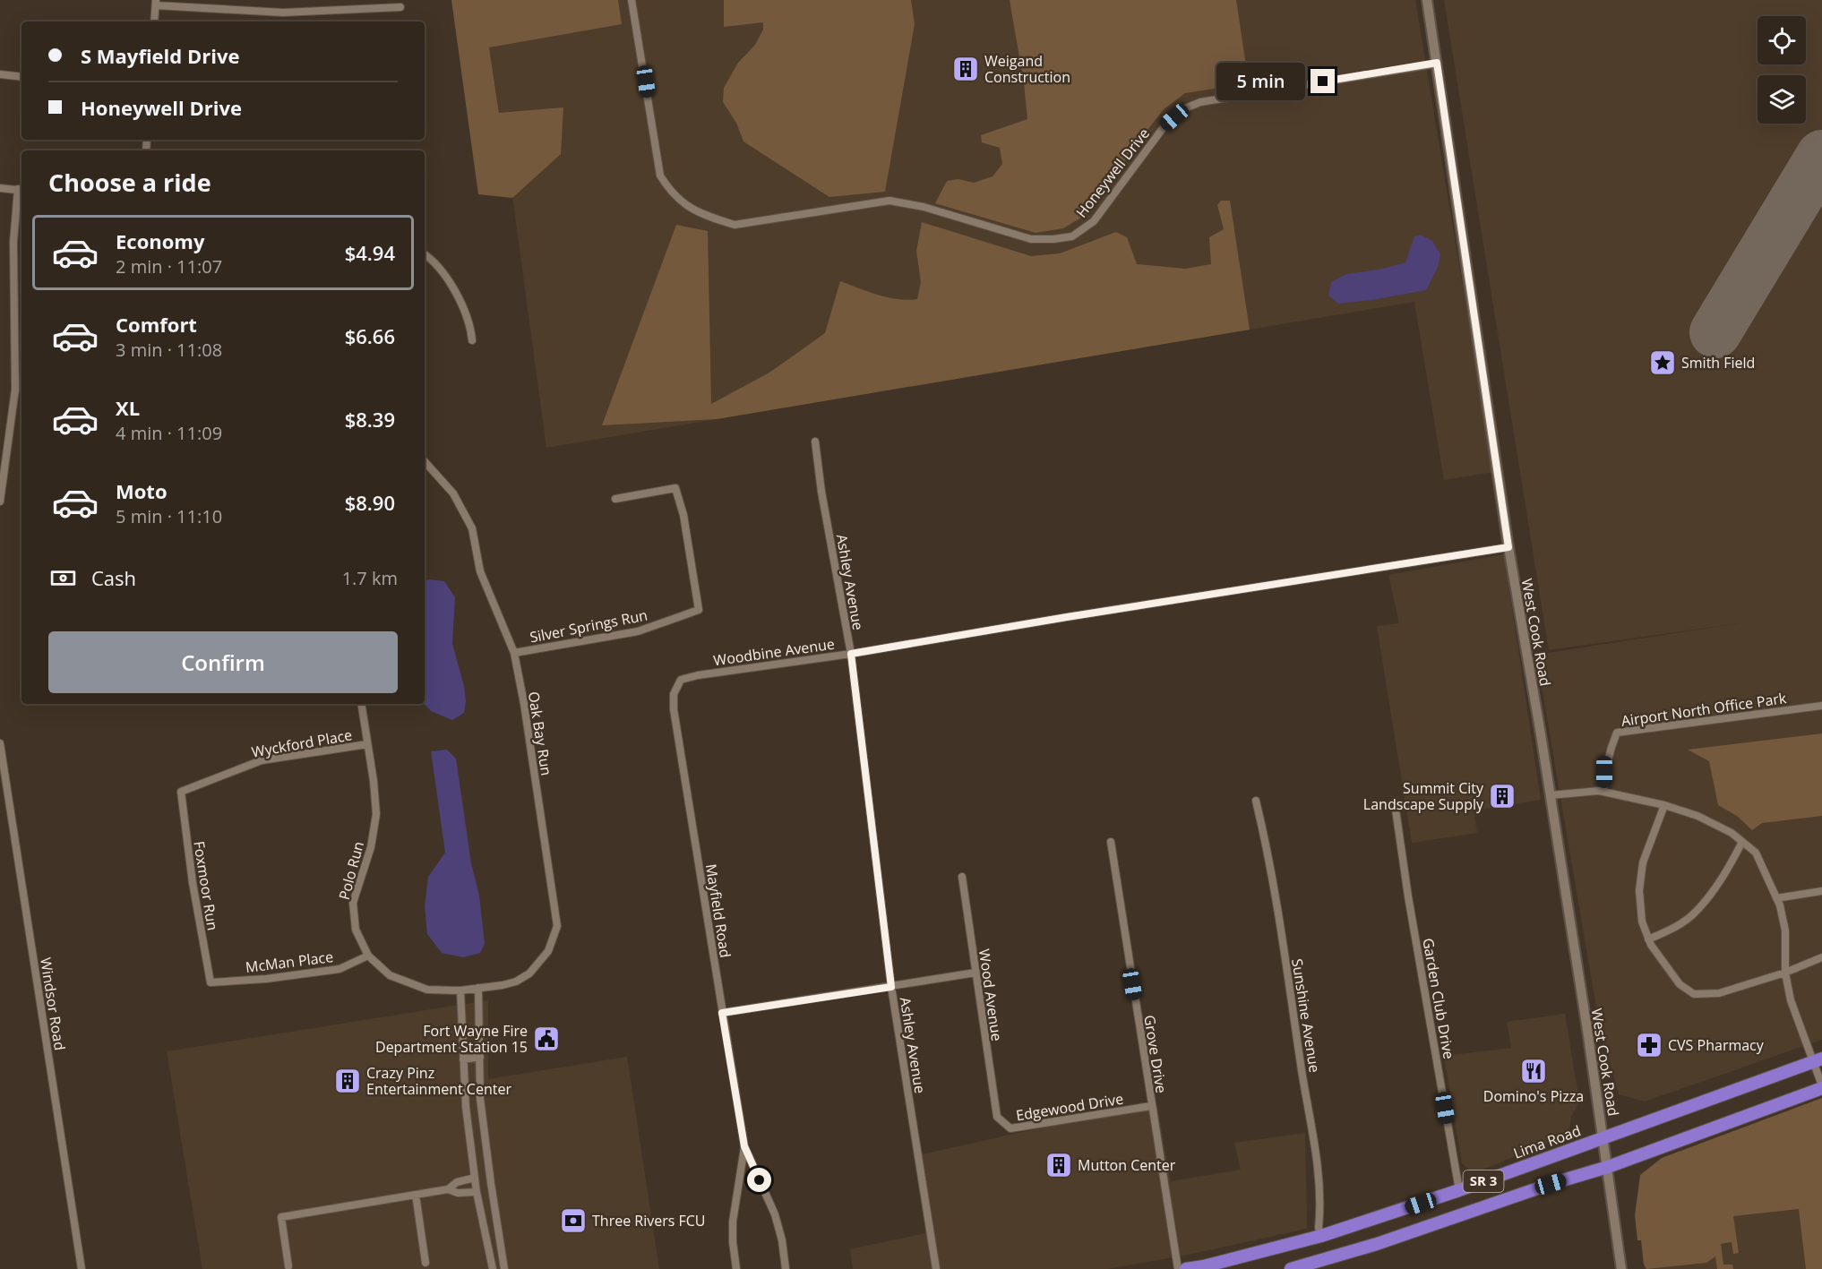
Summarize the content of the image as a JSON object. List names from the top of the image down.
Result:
{
  "streets": {
    "highway": ["Lima Road", "SR 3"],
    "main road": ["West Cook Road"],
    "street": [
      "Honeywell Drive",
      "Ashley Avenue",
      "Silver Springs Run",
      "Woodbine Avenue",
      "Airport North Office Park",
      "Oak Bay Run",
      "Wyckford Place",
      "Polo Run",
      "Foxmoor Run",
      "Mayfield Road",
      "McMan Place",
      "Wood Avenue",
      "Garden Club Drive",
      "Windsor Road",
      "Sunshine Avenue",
      "Grove Drive",
      "Edgewood Drive"
    ]
  },
  "crossings": [
    ["Honeywell Drive", "West Cook Road"],
    ["Ashley Avenue", "Woodbine Avenue"],
    ["Silver Springs Run", "Oak Bay Run"],
    ["West Cook Road", "Woodbine Avenue"],
    ["West Cook Road", "Lima Road"],
    ["West Cook Road", "SR 3"],
    ["Woodbine Avenue", "Mayfield Road"],
    ["Oak Bay Run", "Polo Run"],
    ["Wyckford Place", "Polo Run"],
    ["Wyckford Place", "Foxmoor Run"],
    ["Polo Run", "McMan Place"],
    ["Foxmoor Run", "McMan Place"],
    ["Wood Avenue", "Edgewood Drive"],
    ["Garden Club Drive", "Lima Road"],
    ["Sunshine Avenue", "Lima Road"],
    ["Grove Drive", "Edgewood Drive"]
  ],
  "places": {
    "building": [
      "Weigand Construction",
      "Summit City Landscape Supply",
      "Crazy Pinz Entertainment Center",
      "Mutton Center"
    ],
    "place": ["Smith Field"],
    "public building": ["Fort Wayne Fire Department Station 15"],
    "pharmacy": ["CVS Pharmacy"],
    "restaurant": ["Domino's Pizza"],
    "bank": ["Three Rivers FCU"]
  },
  "page": {
    "banner": ["S Mayfield Drive", "Honeywell Drive"],
    "bubble": "5 min",
    "heading": "Choose a ride",
    "list": [
      {
        "name": "Economy",
        "note": "2 min · 11:07",
        "value": "$4.94"
      },
      {
        "name": "Comfort",
        "note": "3 min · 11:08",
        "value": "$6.66"
      },
      {
        "name": "XL",
        "note": "4 min · 11:09",
        "value": "$8.39"
      },
      {
        "name": "Moto",
        "note": "5 min · 11:10",
        "value": "$8.90"
      }
    ],
    "pay": ["Cash", "1.7 km"],
    "buttons": "Confirm"
  }
}
